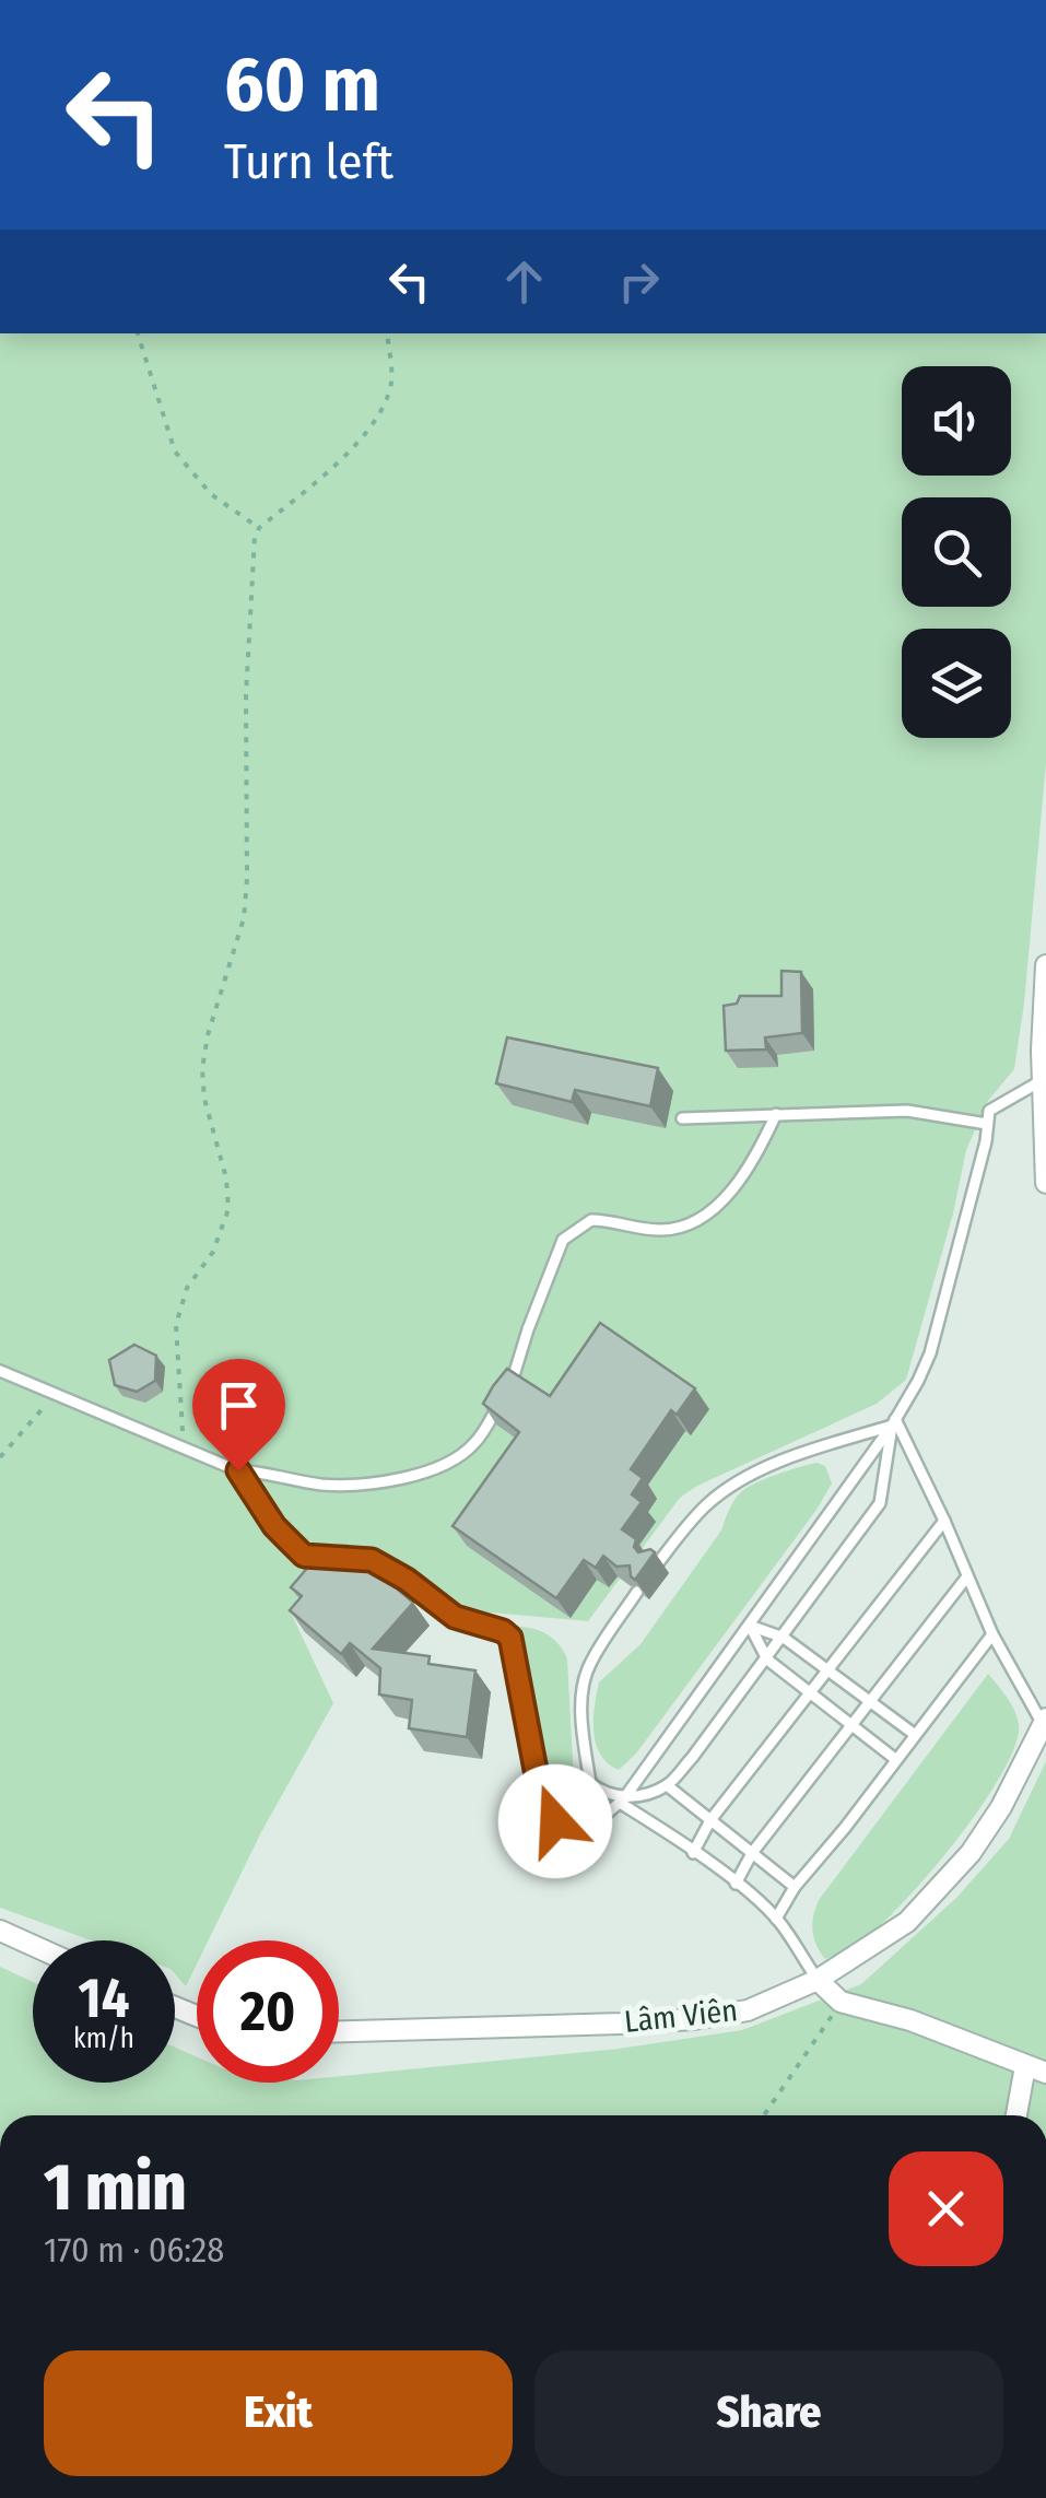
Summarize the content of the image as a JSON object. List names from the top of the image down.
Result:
{
  "streets": {
    "street": ["Lâm Viên"]
  },
  "page": {
    "turn": ["60 m", "Turn left"],
    "speed": "14 km/h",
    "limit": "20",
    "heading": ["1 min", "170 m · 06:28"],
    "buttons": ["Exit", "Share"]
  }
}
